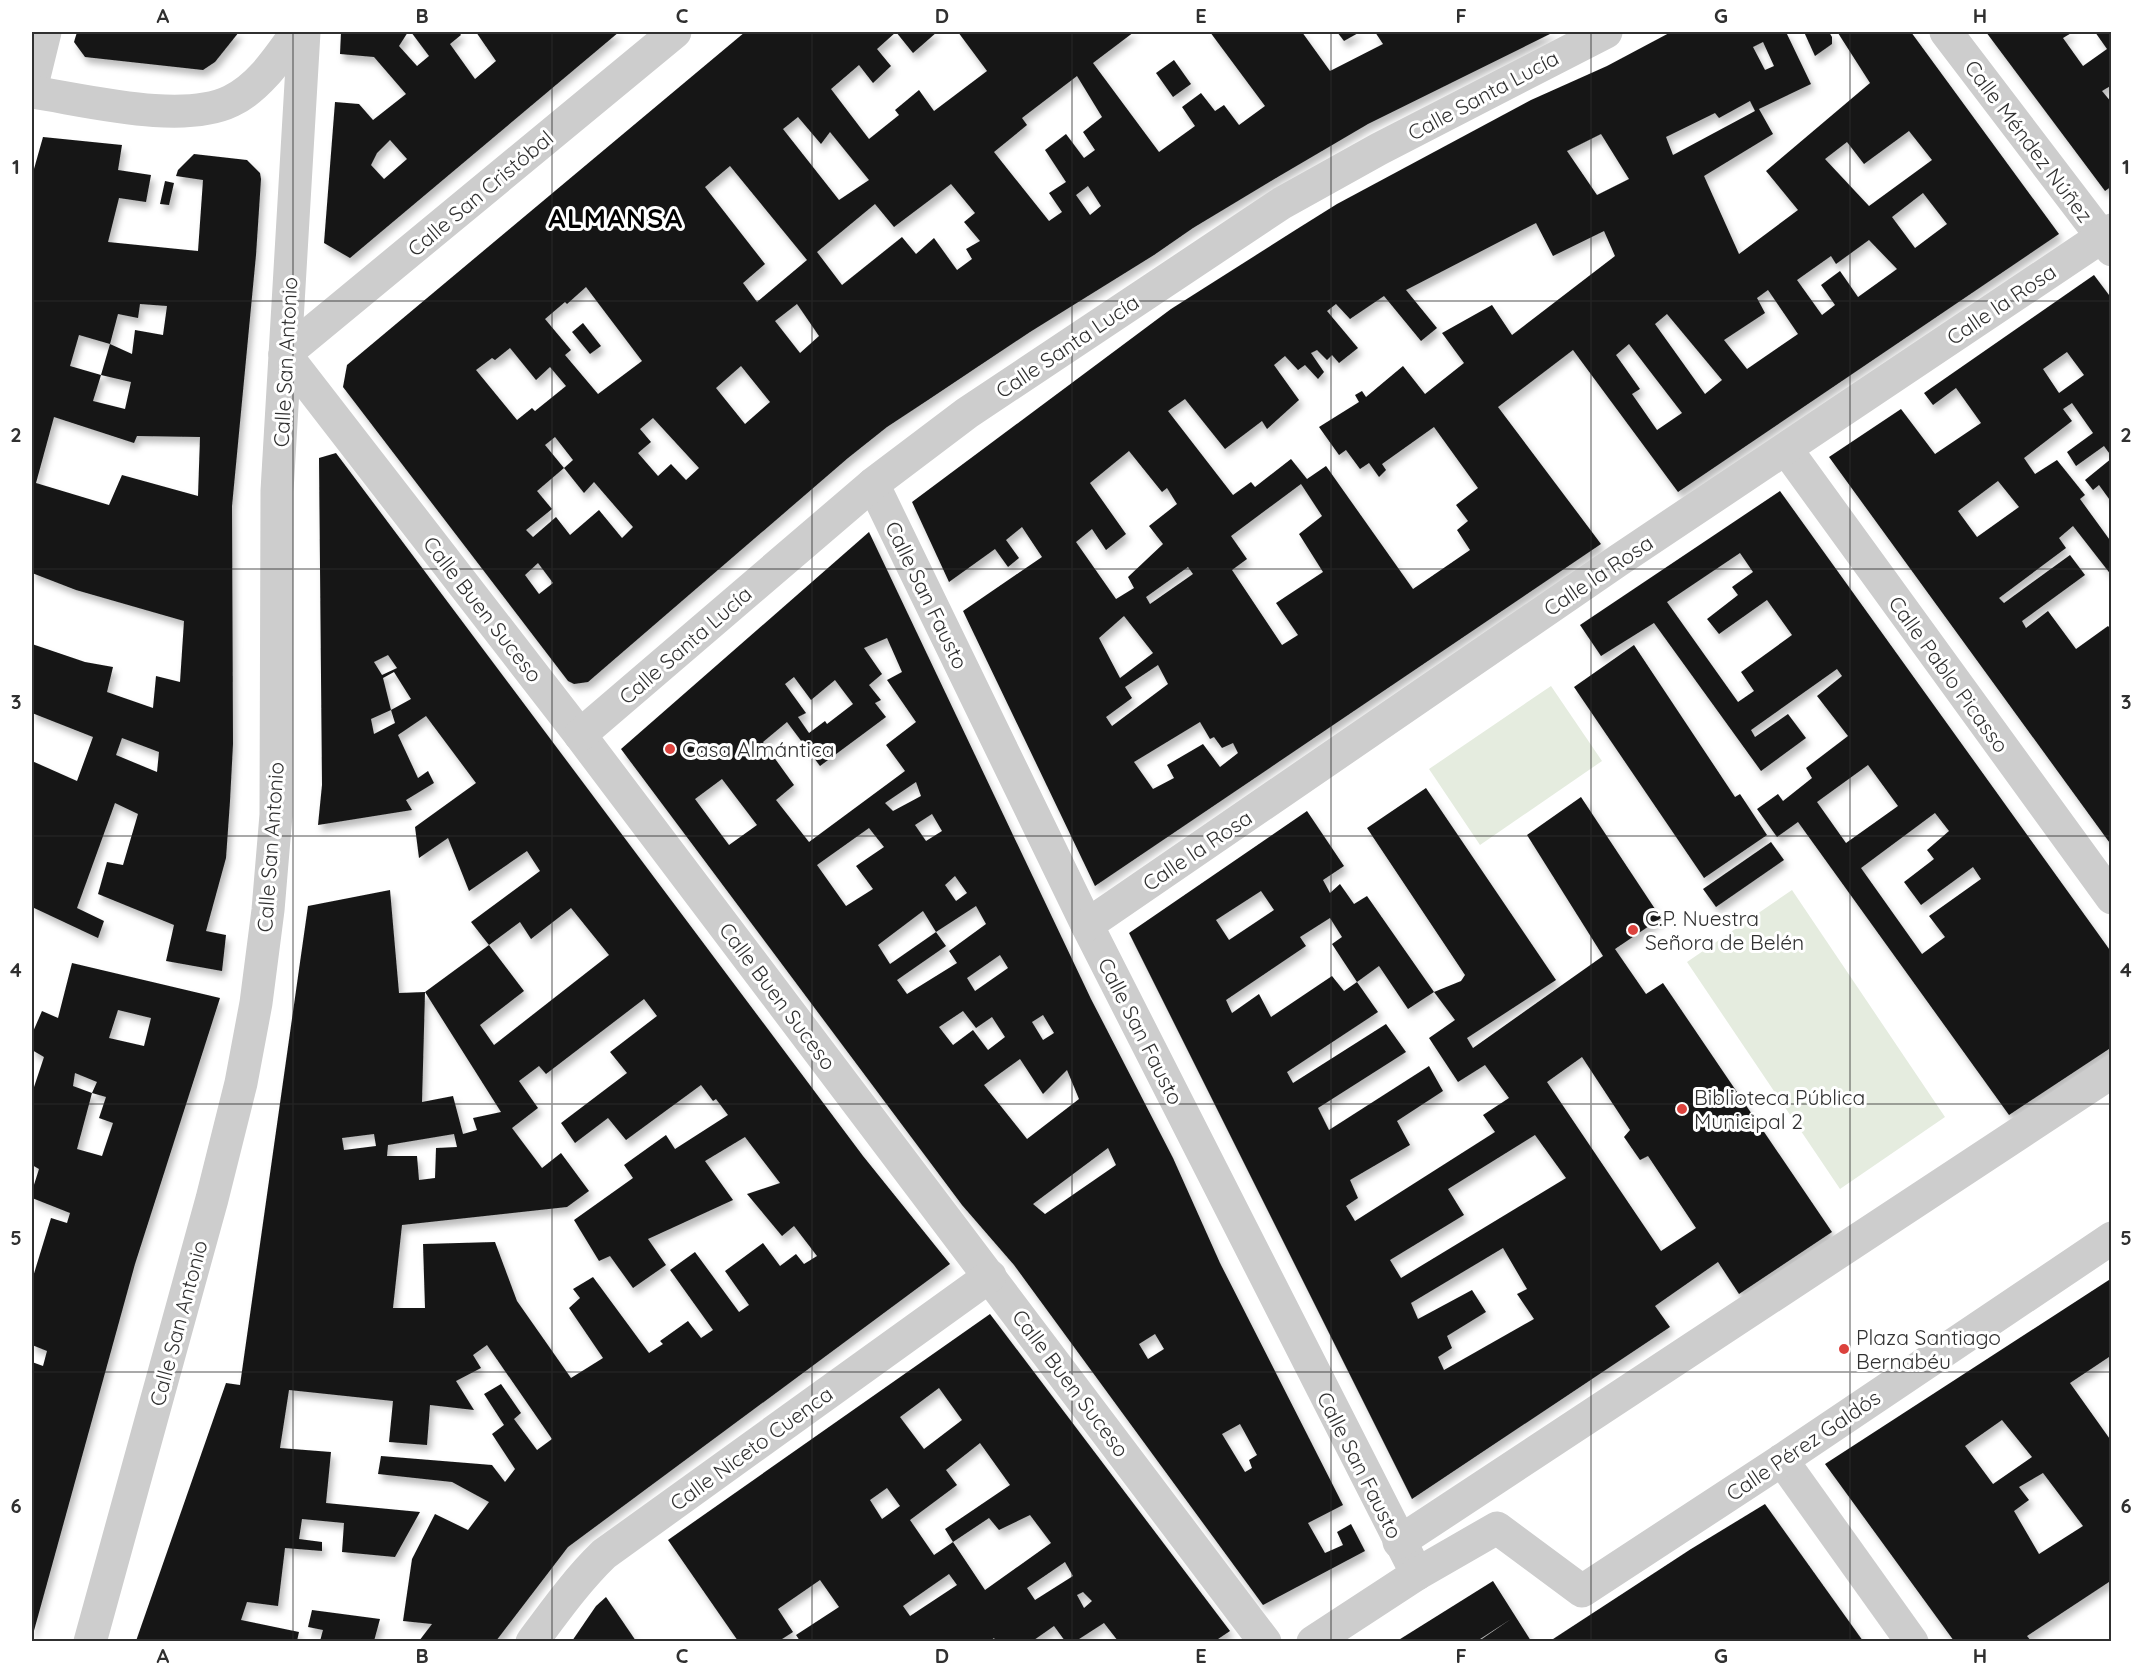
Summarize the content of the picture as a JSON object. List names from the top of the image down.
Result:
{
  "streets": {
    "street": [
      "Calle Santa Lucía",
      "Calle Méndez Núñez",
      "Calle San Cristóbal",
      "Calle la Rosa",
      "Calle San Antonio",
      "Calle San Fausto",
      "Calle Buen Suceso",
      "Calle Pablo Picasso",
      "Calle Pérez Galdós",
      "Calle Niceto Cuenca"
    ]
  },
  "crossings": [
    ["Calle Santa Lucía", "Calle San Fausto"],
    ["Calle Santa Lucía", "Calle Buen Suceso"],
    ["Calle Méndez Núñez", "Calle la Rosa"],
    ["Calle San Cristóbal", "Calle San Antonio"],
    ["Calle San Cristóbal", "Calle Buen Suceso"],
    ["Calle la Rosa", "Calle San Fausto"],
    ["Calle la Rosa", "Calle Pablo Picasso"],
    ["Calle San Antonio", "Calle Buen Suceso"],
    ["Calle San Fausto", "Calle Pérez Galdós"],
    ["Calle Buen Suceso", "Calle Niceto Cuenca"]
  ],
  "districts": ["ALMANSA"],
  "places": [
    "Casa Almántica",
    "C.P. Nuestra Señora de Belén",
    "Biblioteca Pública Municipal 2",
    "Plaza Santiago Bernabéu"
  ],
  "grid": {
    "columns": [
      "A",
      "B",
      "C",
      "D",
      "E",
      "F",
      "G",
      "H"
    ],
    "rows": [
      "1",
      "2",
      "3",
      "4",
      "5",
      "6"
    ]
  }
}
